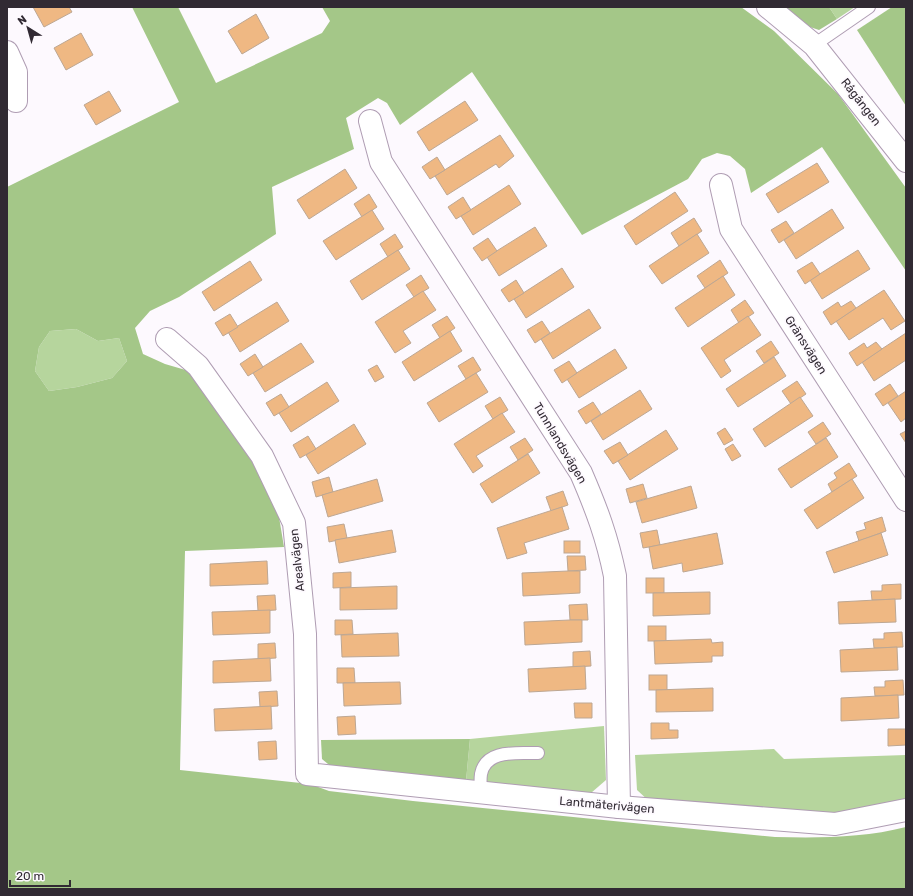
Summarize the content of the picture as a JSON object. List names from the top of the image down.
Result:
{
  "streets": {
    "street": [
      "Rågången",
      "Gränsvägen",
      "Tunnlandsvägen",
      "Arealvägen",
      "Lantmäterivägen"
    ]
  },
  "crossings": [
    ["Tunnlandsvägen", "Lantmäterivägen"],
    ["Arealvägen", "Lantmäterivägen"]
  ],
  "scale_bar": "20 m",
  "north": "top left"
}
